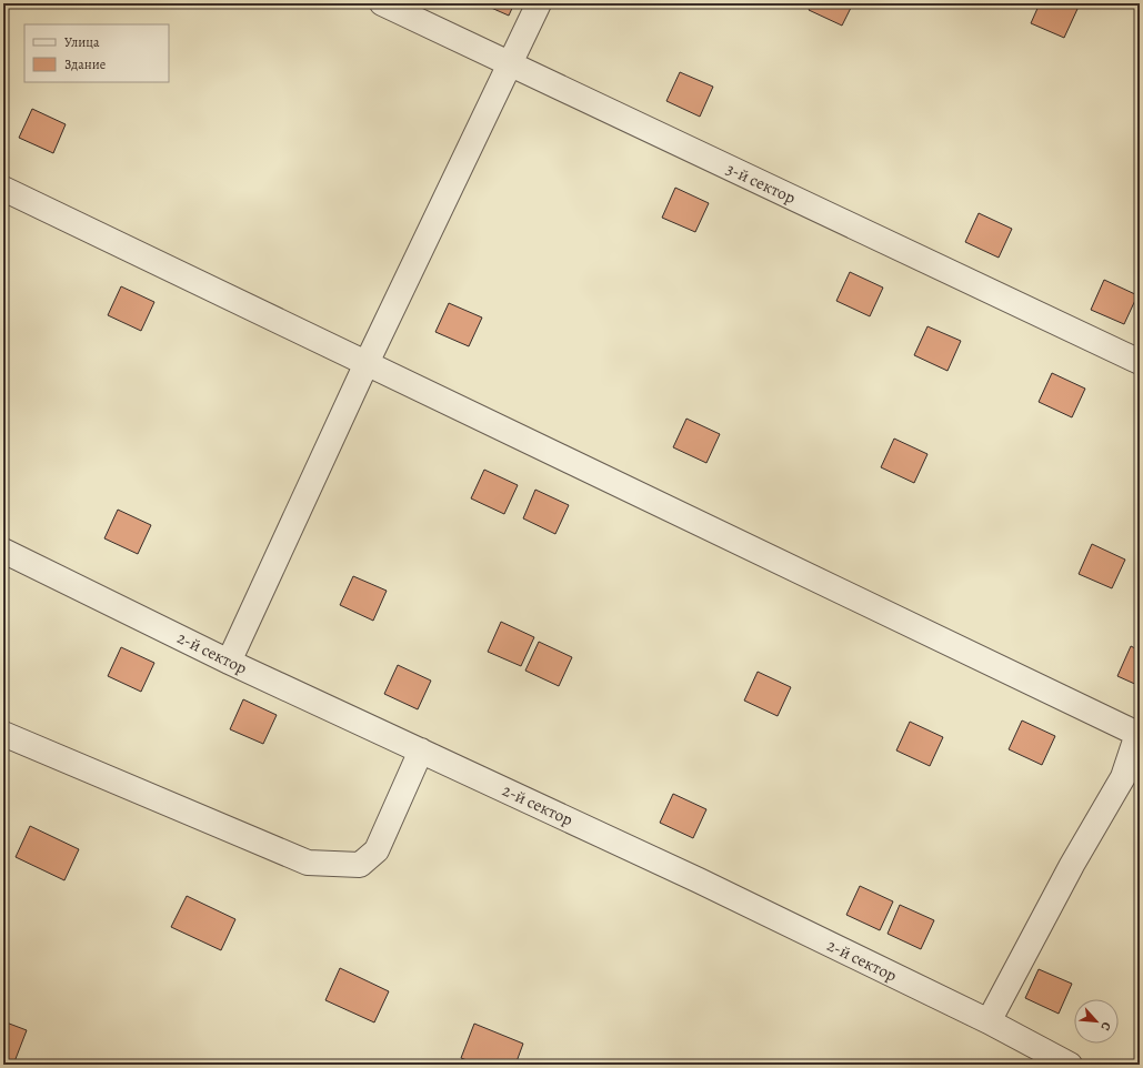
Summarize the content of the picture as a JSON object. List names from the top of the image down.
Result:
{
  "streets": {
    "street": ["3-й сектор", "2-й сектор"]
  },
  "legend": ["Улица", "Здание"],
  "north": "bottom right"
}
